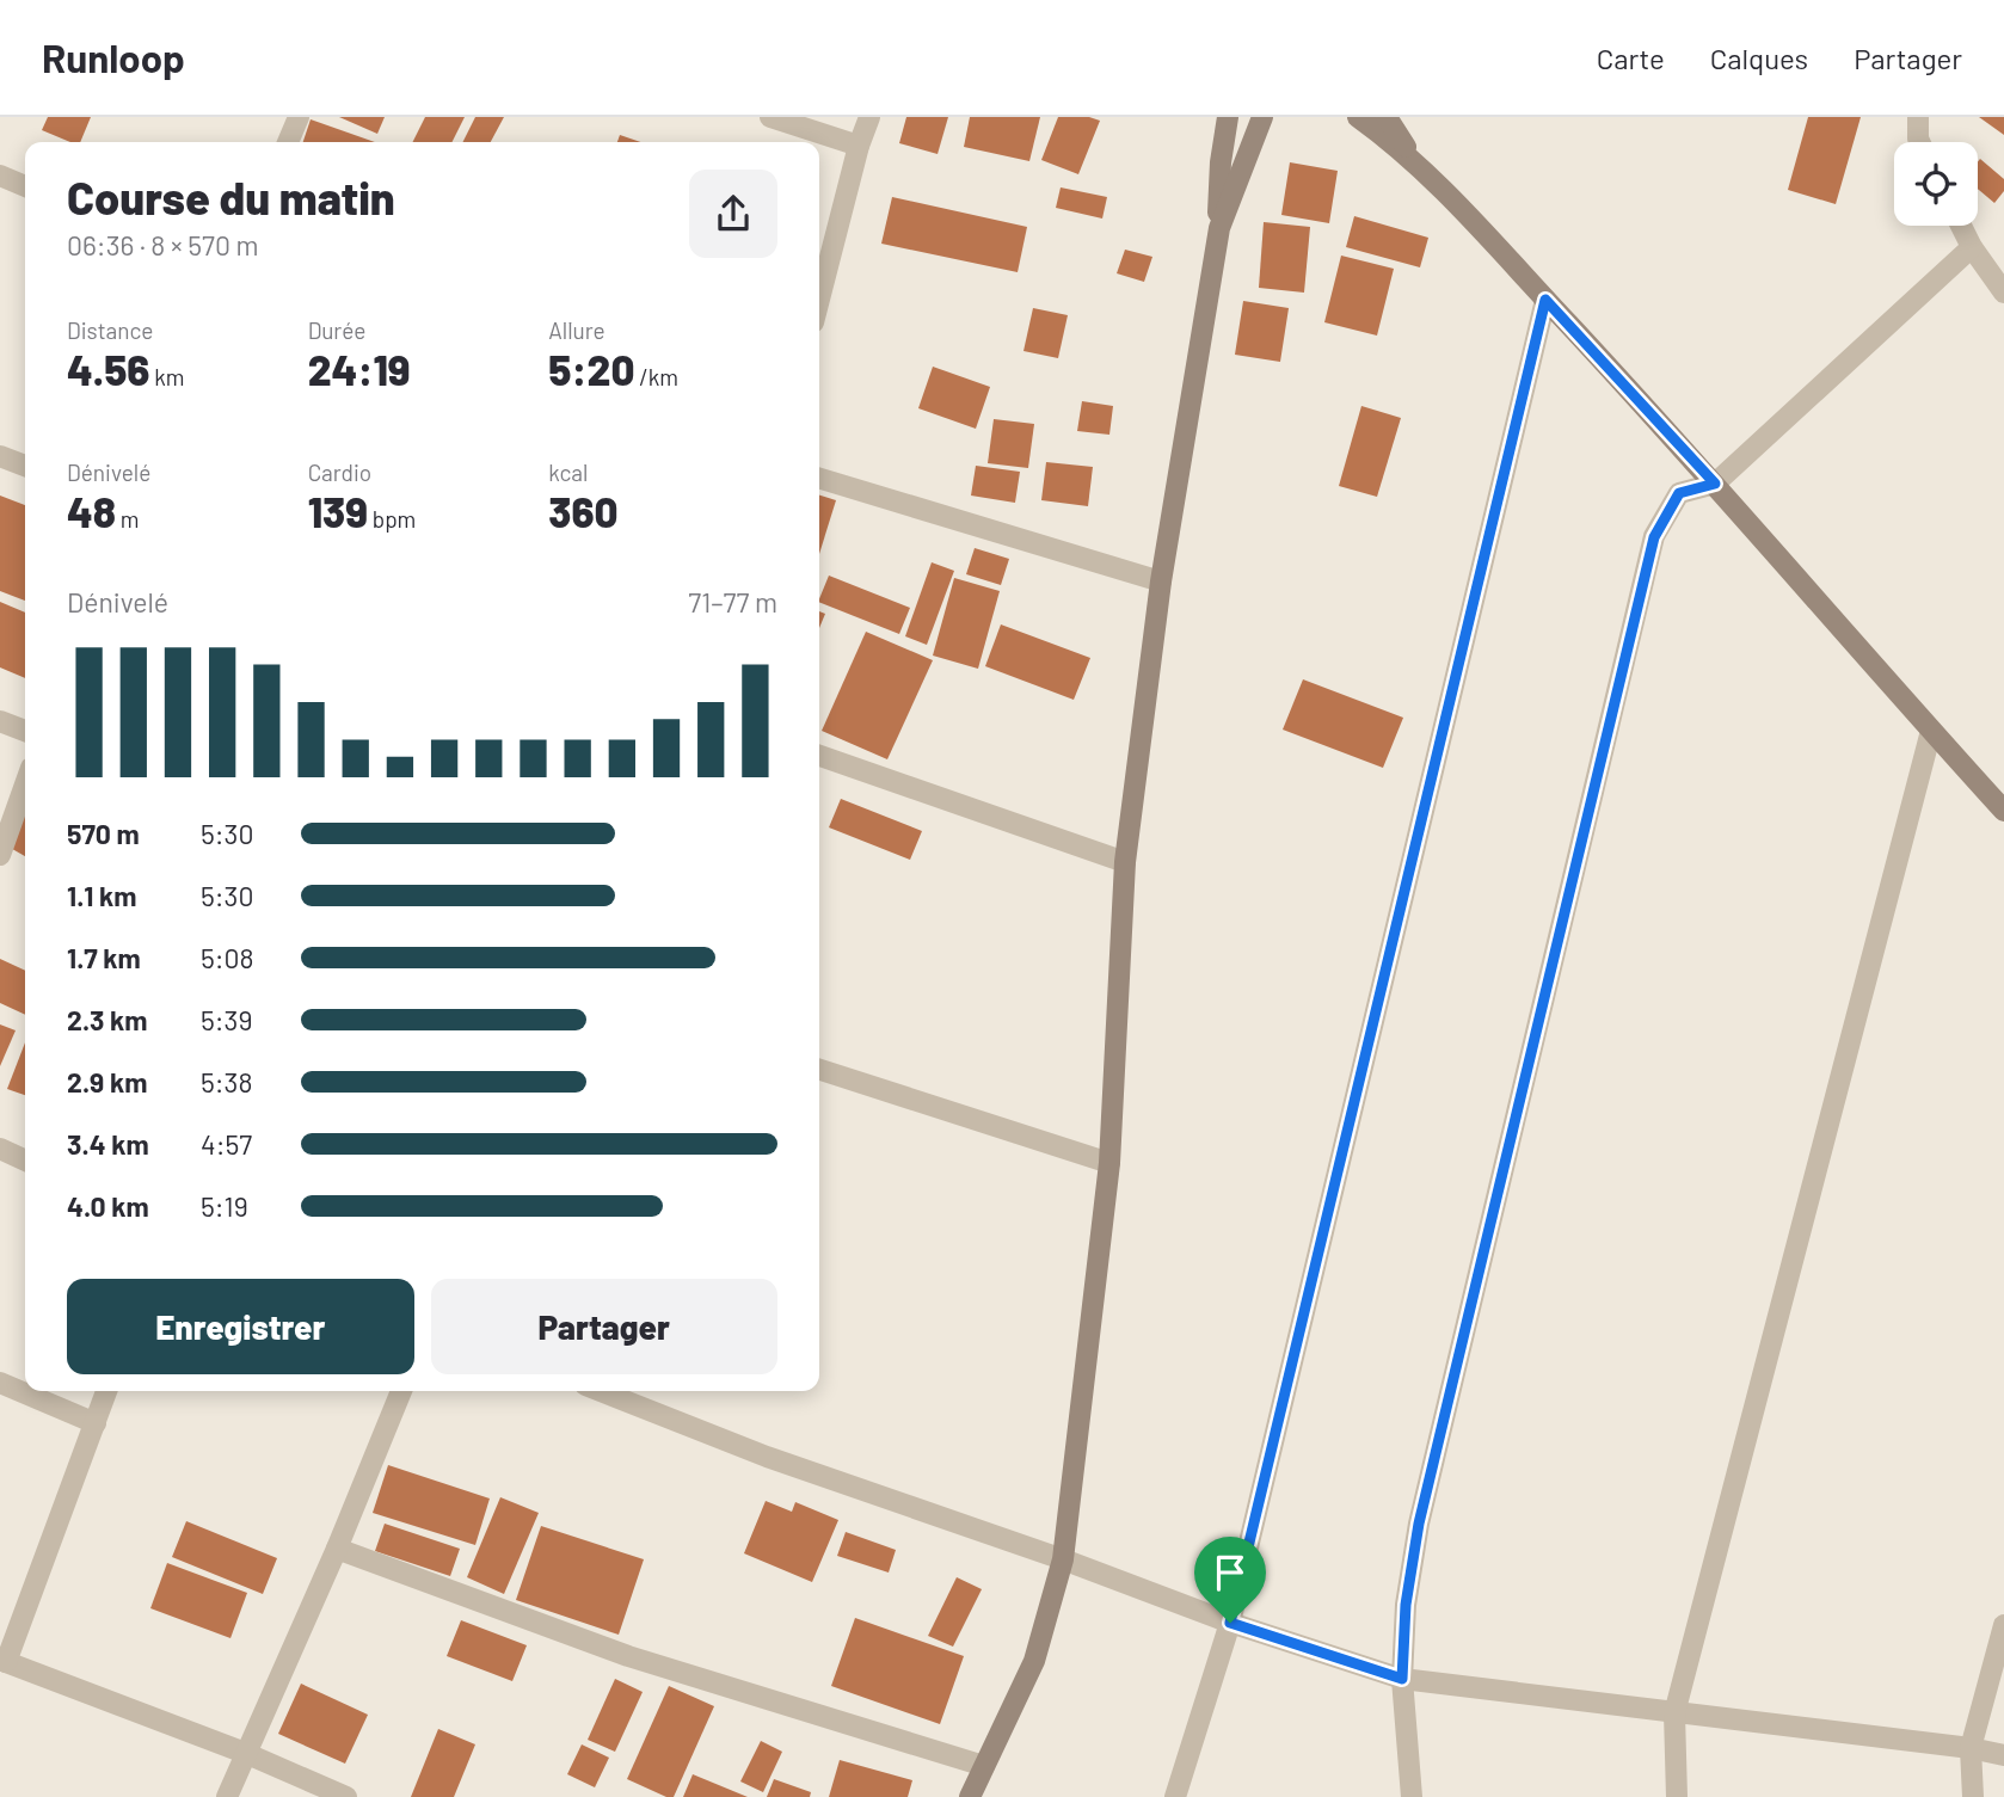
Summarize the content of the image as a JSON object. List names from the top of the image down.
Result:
{
  "page": {
    "header": "Runloop",
    "nav": ["Carte", "Calques", "Partager"],
    "heading": ["Course du matin", "06:36 · 8 × 570 m"],
    "stats": [
      ["Distance", "4.56 km"],
      ["Durée", "24:19"],
      ["Allure", "5:20 /km"],
      ["Dénivelé", "48 m"],
      ["Cardio", "139 bpm"],
      ["kcal", "360"]
    ],
    "chart": ["Dénivelé", "71–77 m"],
    "list": [
      {
        "name": "570 m",
        "note": "5:30"
      },
      {
        "name": "1.1 km",
        "note": "5:30"
      },
      {
        "name": "1.7 km",
        "note": "5:08"
      },
      {
        "name": "2.3 km",
        "note": "5:39"
      },
      {
        "name": "2.9 km",
        "note": "5:38"
      },
      {
        "name": "3.4 km",
        "note": "4:57"
      },
      {
        "name": "4.0 km",
        "note": "5:19"
      }
    ],
    "buttons": ["Enregistrer", "Partager"]
  }
}
